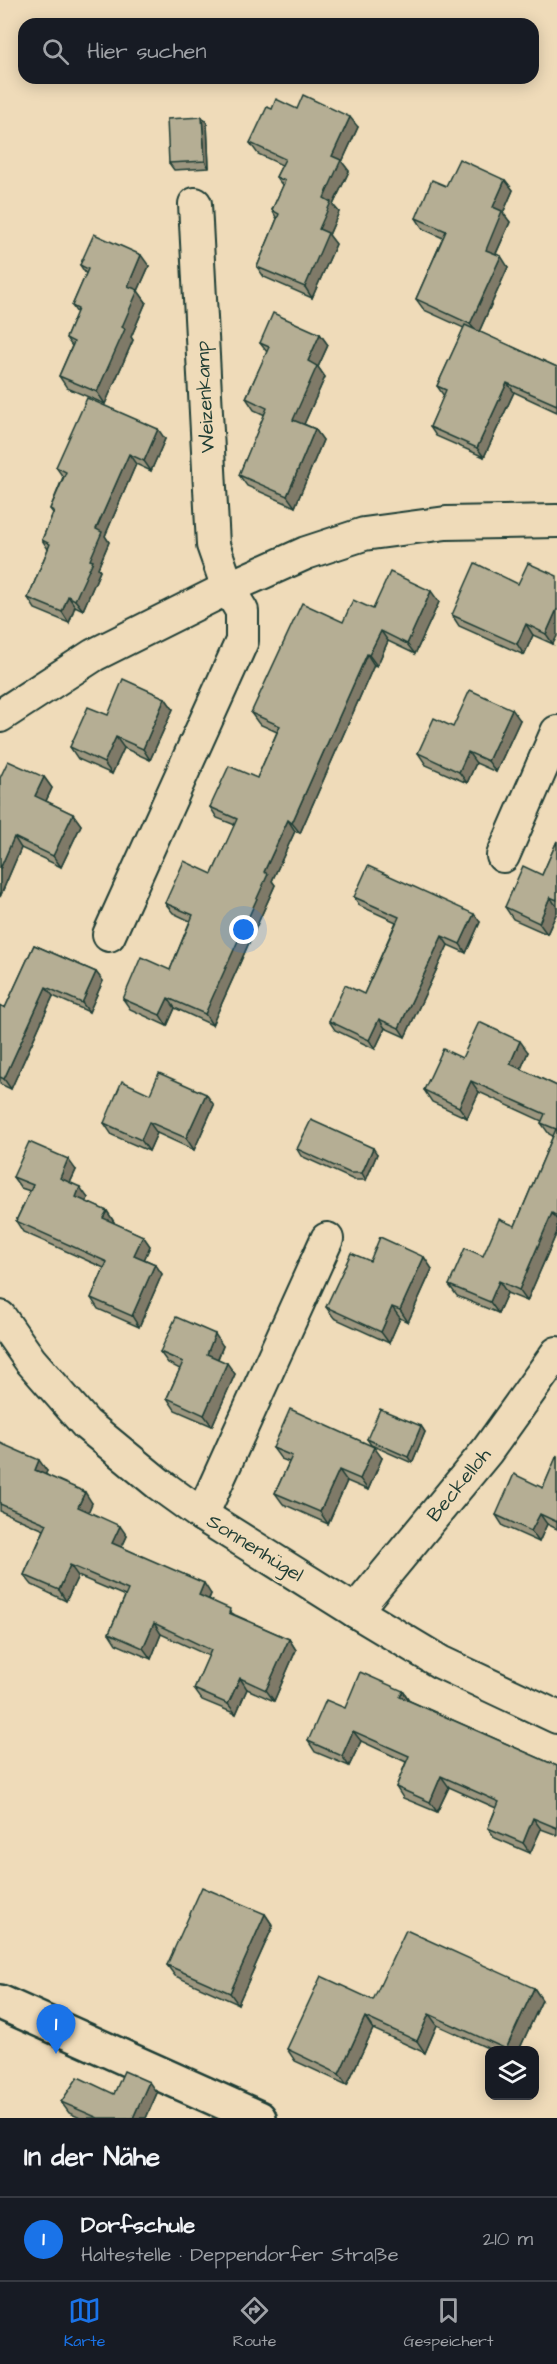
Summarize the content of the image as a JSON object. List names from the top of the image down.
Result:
{
  "streets": {
    "street": ["Weizenkamp", "Beckelloh", "Sonnenhügel"]
  },
  "crossings": [
    ["Beckelloh", "Sonnenhügel"]
  ],
  "page": {
    "search": "Hier suchen",
    "pins": "1",
    "heading": "In der Nähe",
    "list": [
      {
        "mark": "1",
        "name": "Dorfschule",
        "note": "Haltestelle · Deppendorfer Straße",
        "value": "210 m"
      }
    ],
    "nav": ["Karte", "Route", "Gespeichert"]
  }
}
